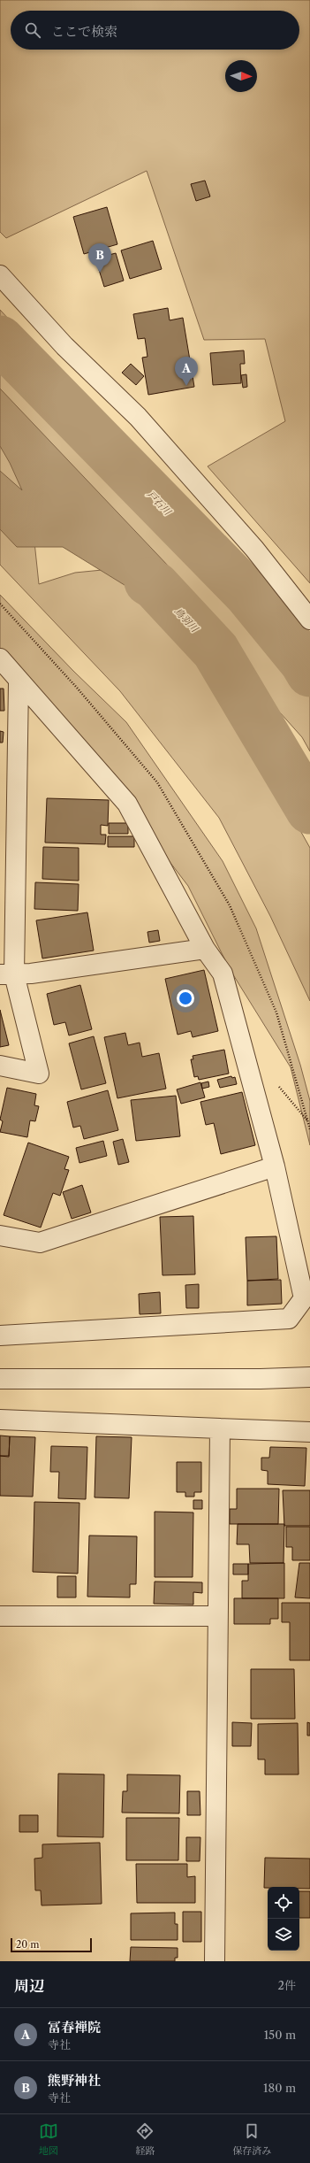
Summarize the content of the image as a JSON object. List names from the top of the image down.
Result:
{
  "water": ["戸石川", "鳥羽川"],
  "scale_bar": "20 m",
  "north": "right",
  "page": {
    "search": "ここで検索",
    "pins": ["B", "A"],
    "scale": "20 m",
    "heading": ["周辺", "2件"],
    "list": [
      {
        "mark": "A",
        "name": "冨春禅院",
        "note": "寺社",
        "value": "150 m"
      },
      {
        "mark": "B",
        "name": "熊野神社",
        "note": "寺社",
        "value": "180 m"
      }
    ],
    "nav": ["地図", "経路", "保存済み"]
  }
}
